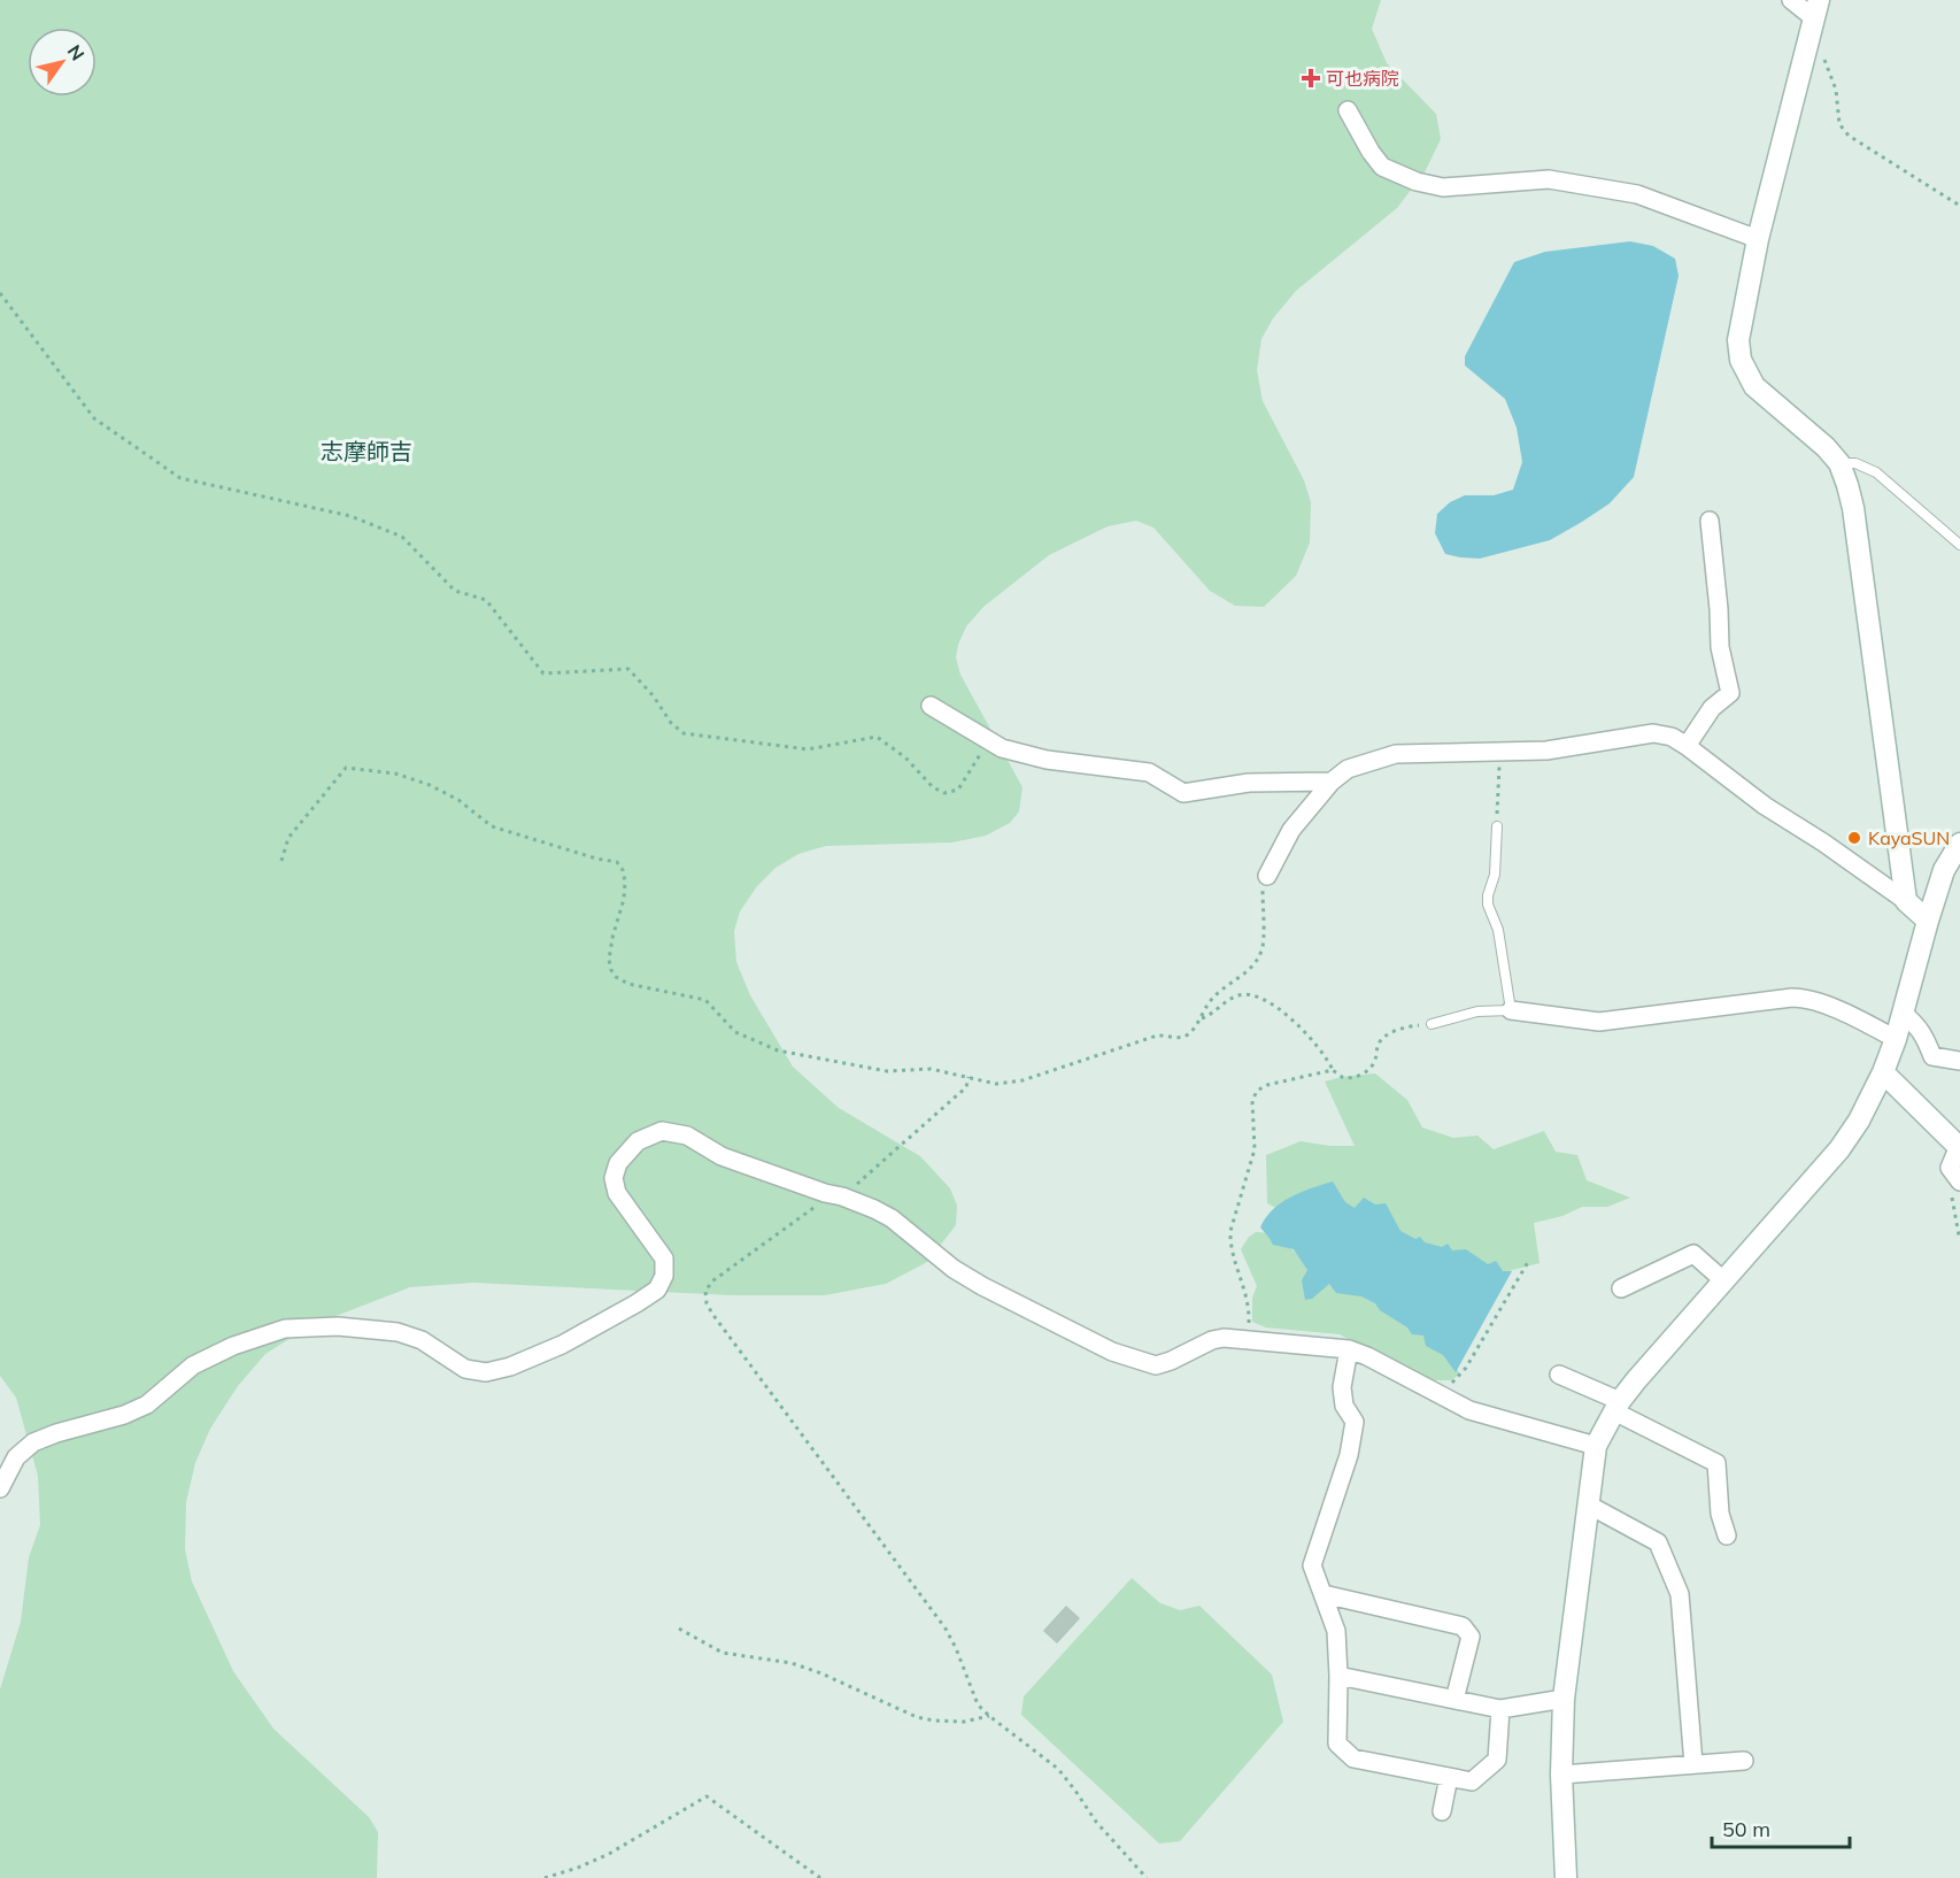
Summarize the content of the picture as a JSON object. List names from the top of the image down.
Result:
{
  "districts": ["志摩師吉"],
  "places": {
    "health": ["可也病院"],
    "other": ["KayaSUN"]
  },
  "scale_bar": "50 m",
  "north": "top right"
}
